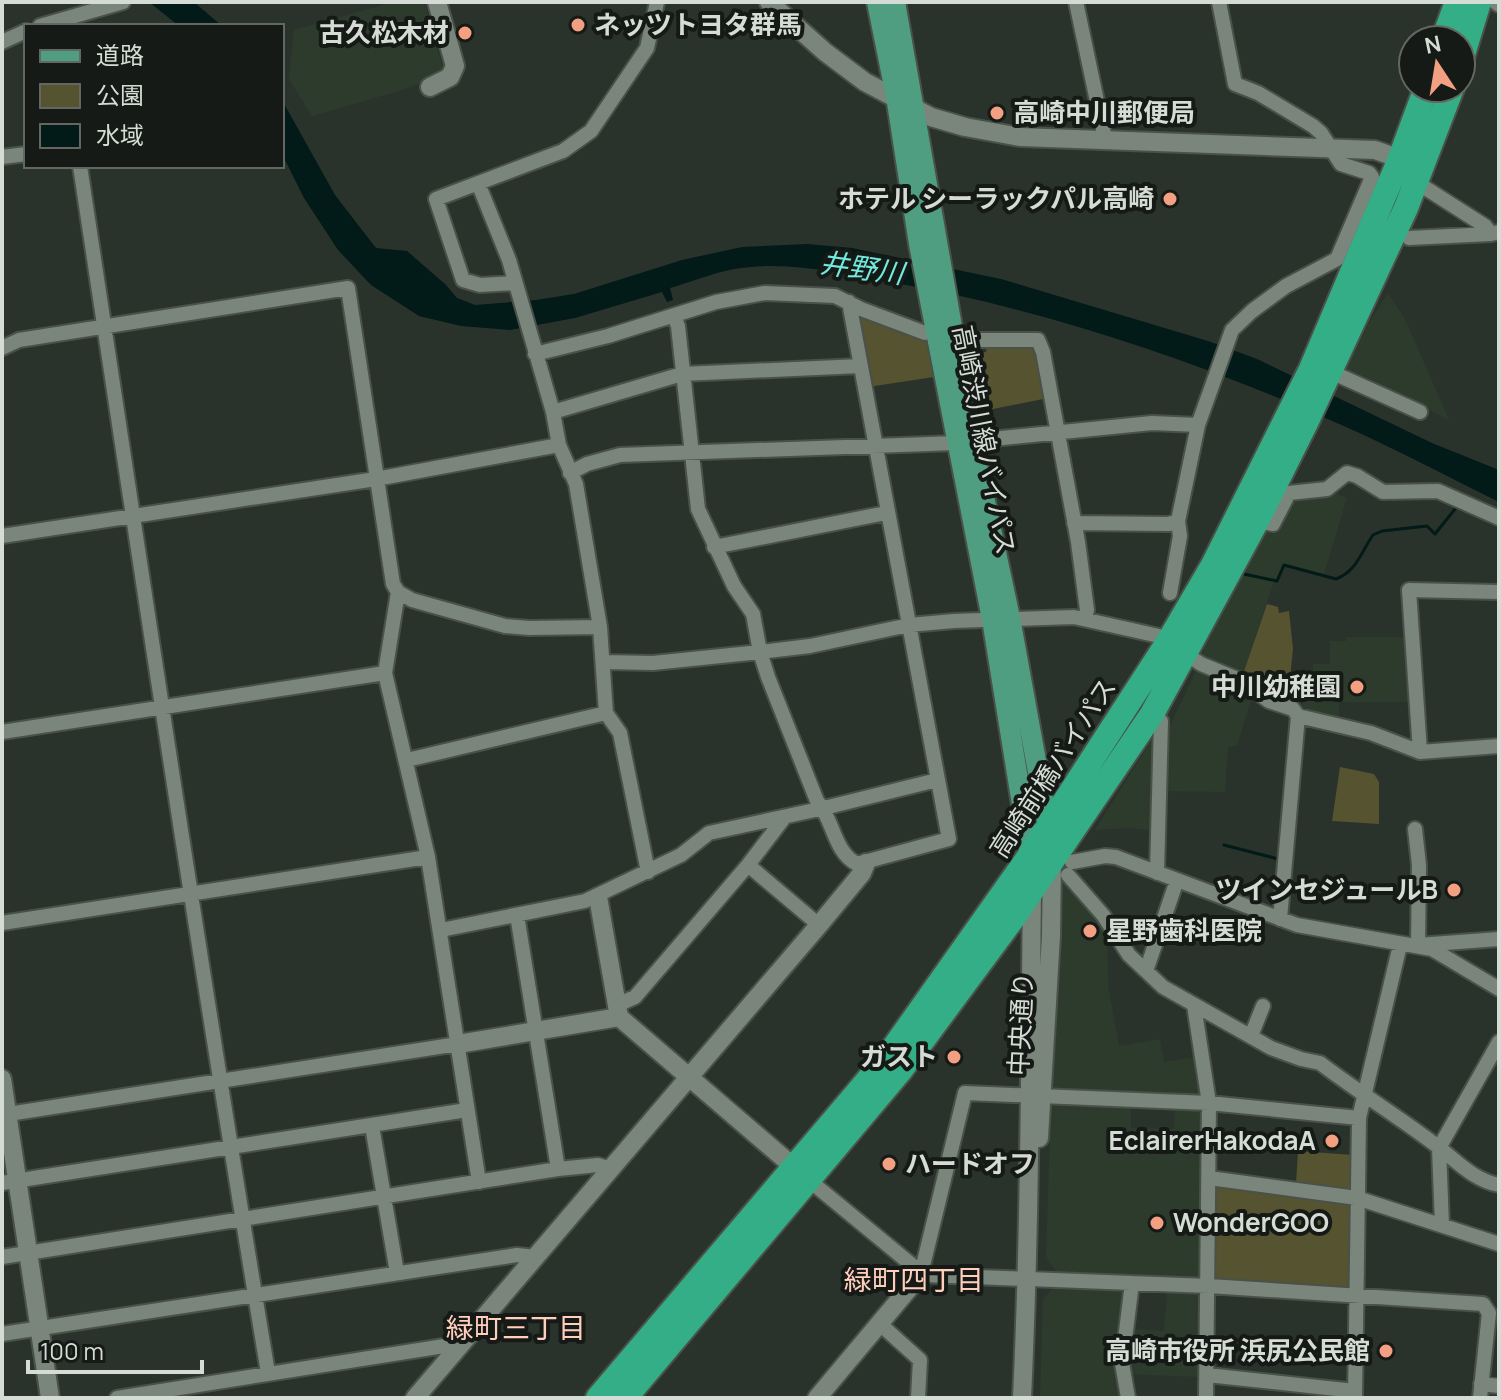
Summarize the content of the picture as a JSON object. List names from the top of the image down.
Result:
{
  "streets": {
    "highway": ["高崎前橋バイパス"],
    "main road": ["高崎渋川線バイパス"],
    "street": ["中央通り"]
  },
  "crossings": [
    ["高崎渋川線バイパス", "高崎前橋バイパス"],
    ["高崎渋川線バイパス", "中央通り"],
    ["高崎前橋バイパス", "中央通り"]
  ],
  "districts": ["緑町四丁目", "緑町三丁目"],
  "water": ["井野川"],
  "places": [
    "ネッツトヨタ群馬",
    "古久松木材",
    "高崎中川郵便局",
    "ホテル シーラックパル高崎",
    "中川幼稚園",
    "ツインセジュールB",
    "星野歯科医院",
    "ガスト",
    "EclairerHakodaA",
    "ハードオフ",
    "WonderGOO",
    "高崎市役所 浜尻公民館"
  ],
  "legend": ["道路", "公園", "水域"],
  "scale_bar": "100 m",
  "north": "top"
}
